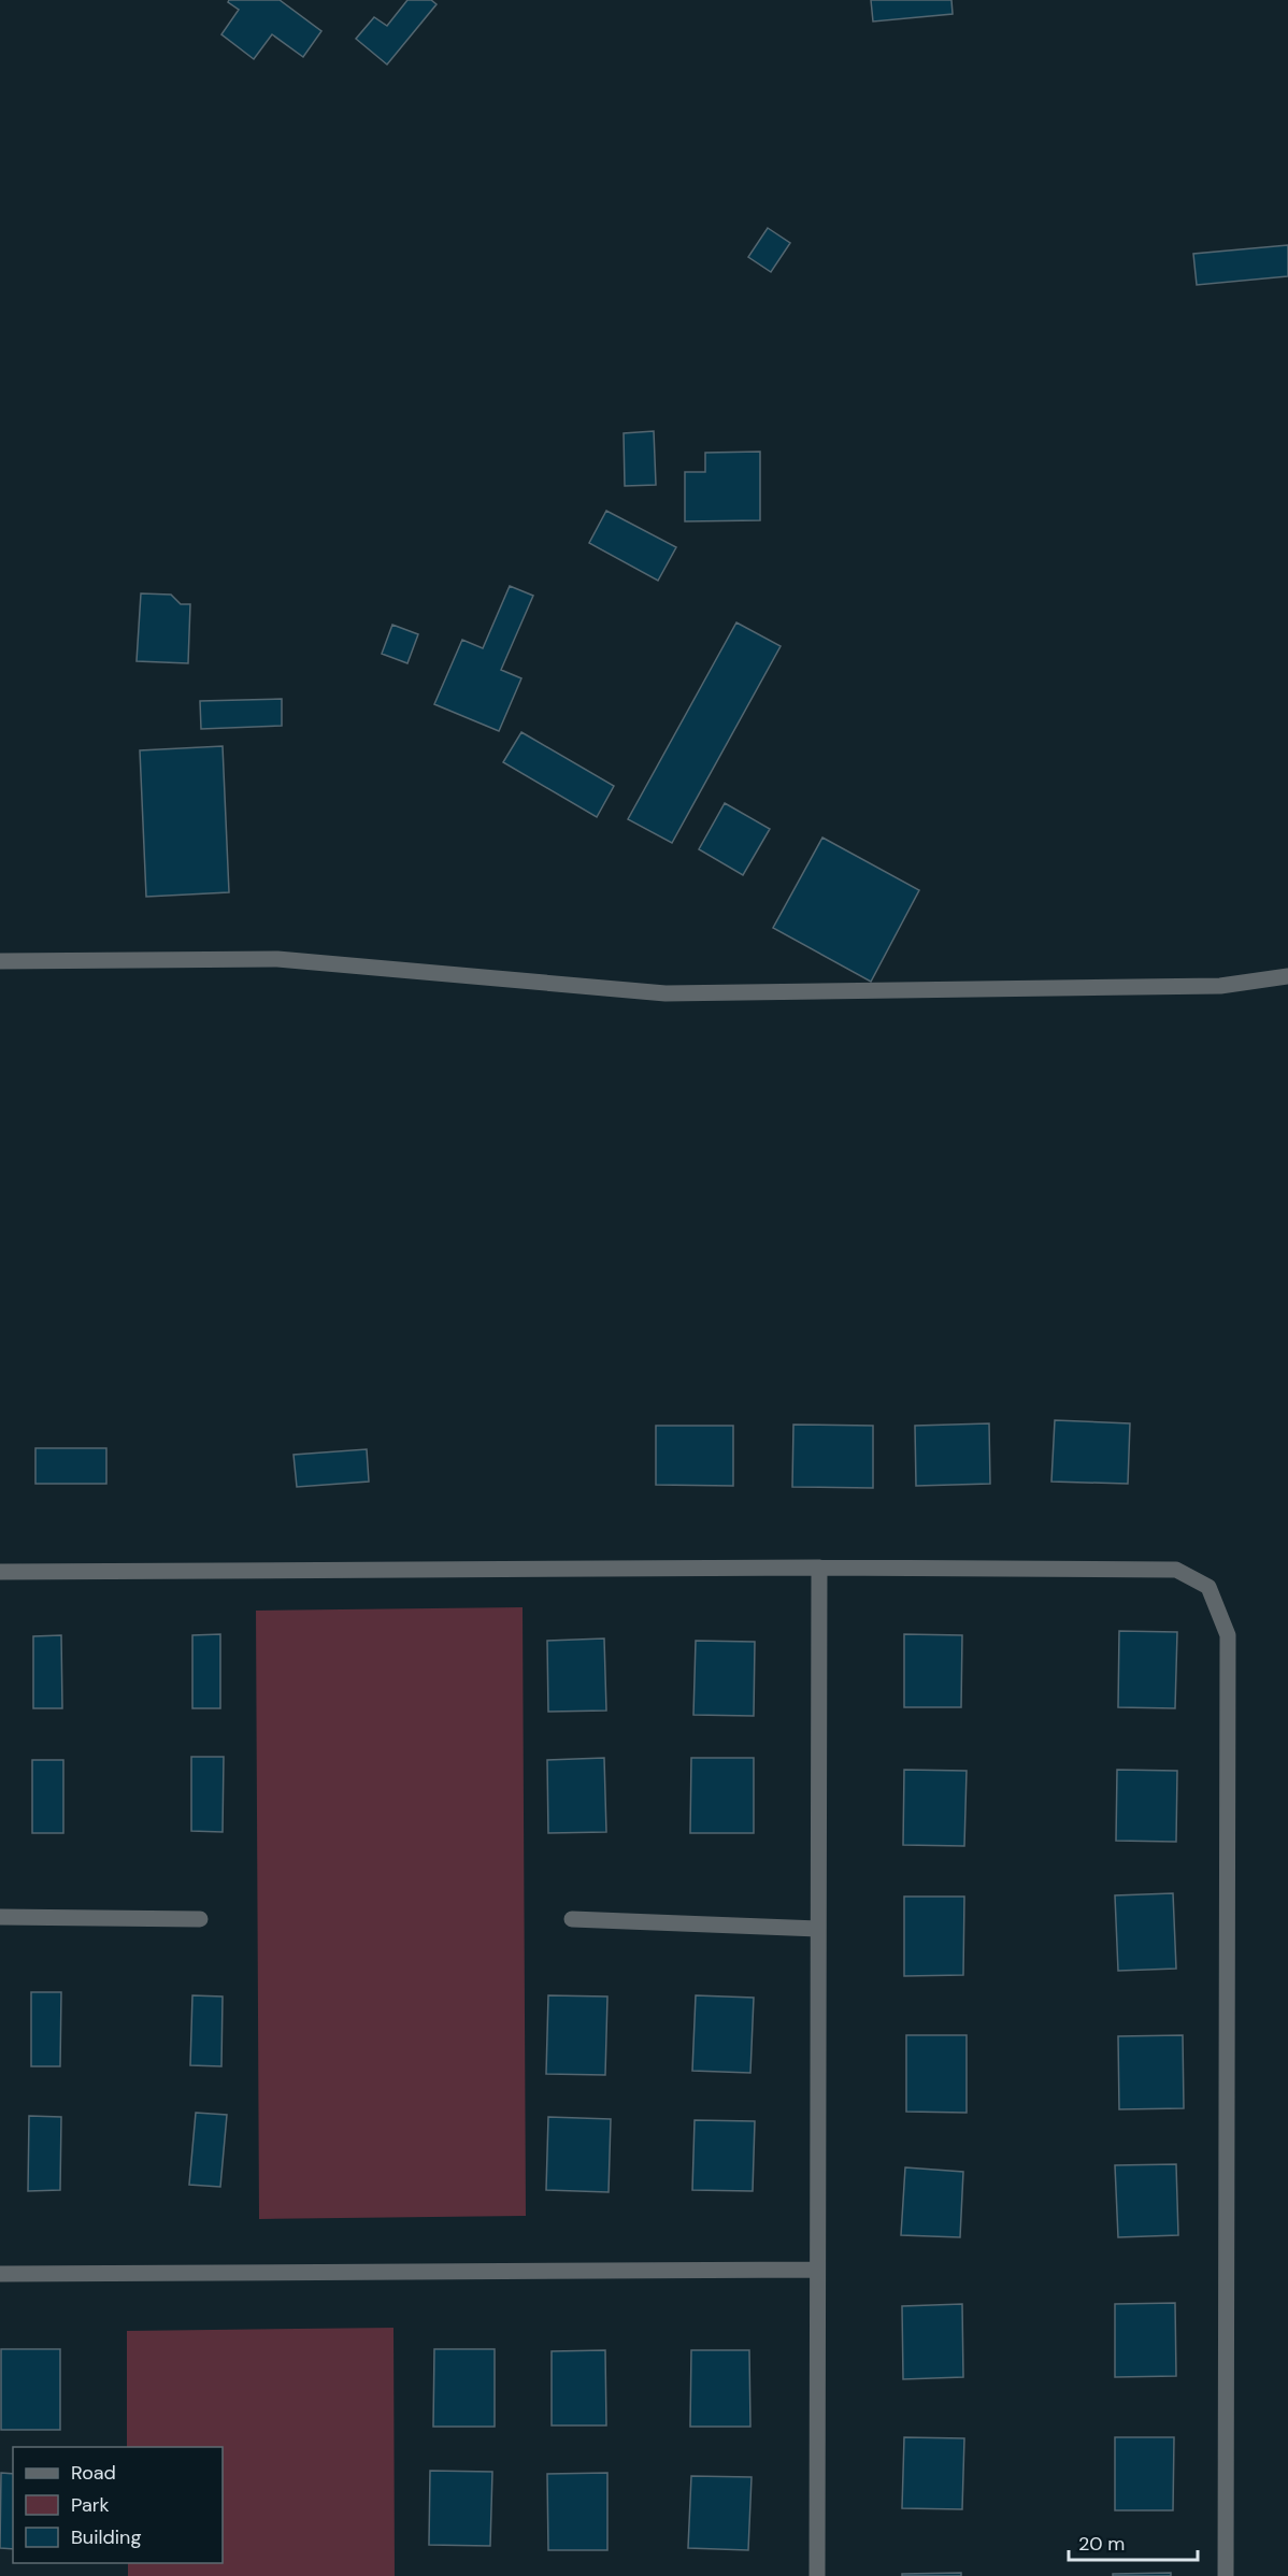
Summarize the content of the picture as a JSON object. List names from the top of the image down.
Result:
{
  "legend": ["Road", "Park", "Building"],
  "scale_bar": "20 m"
}
